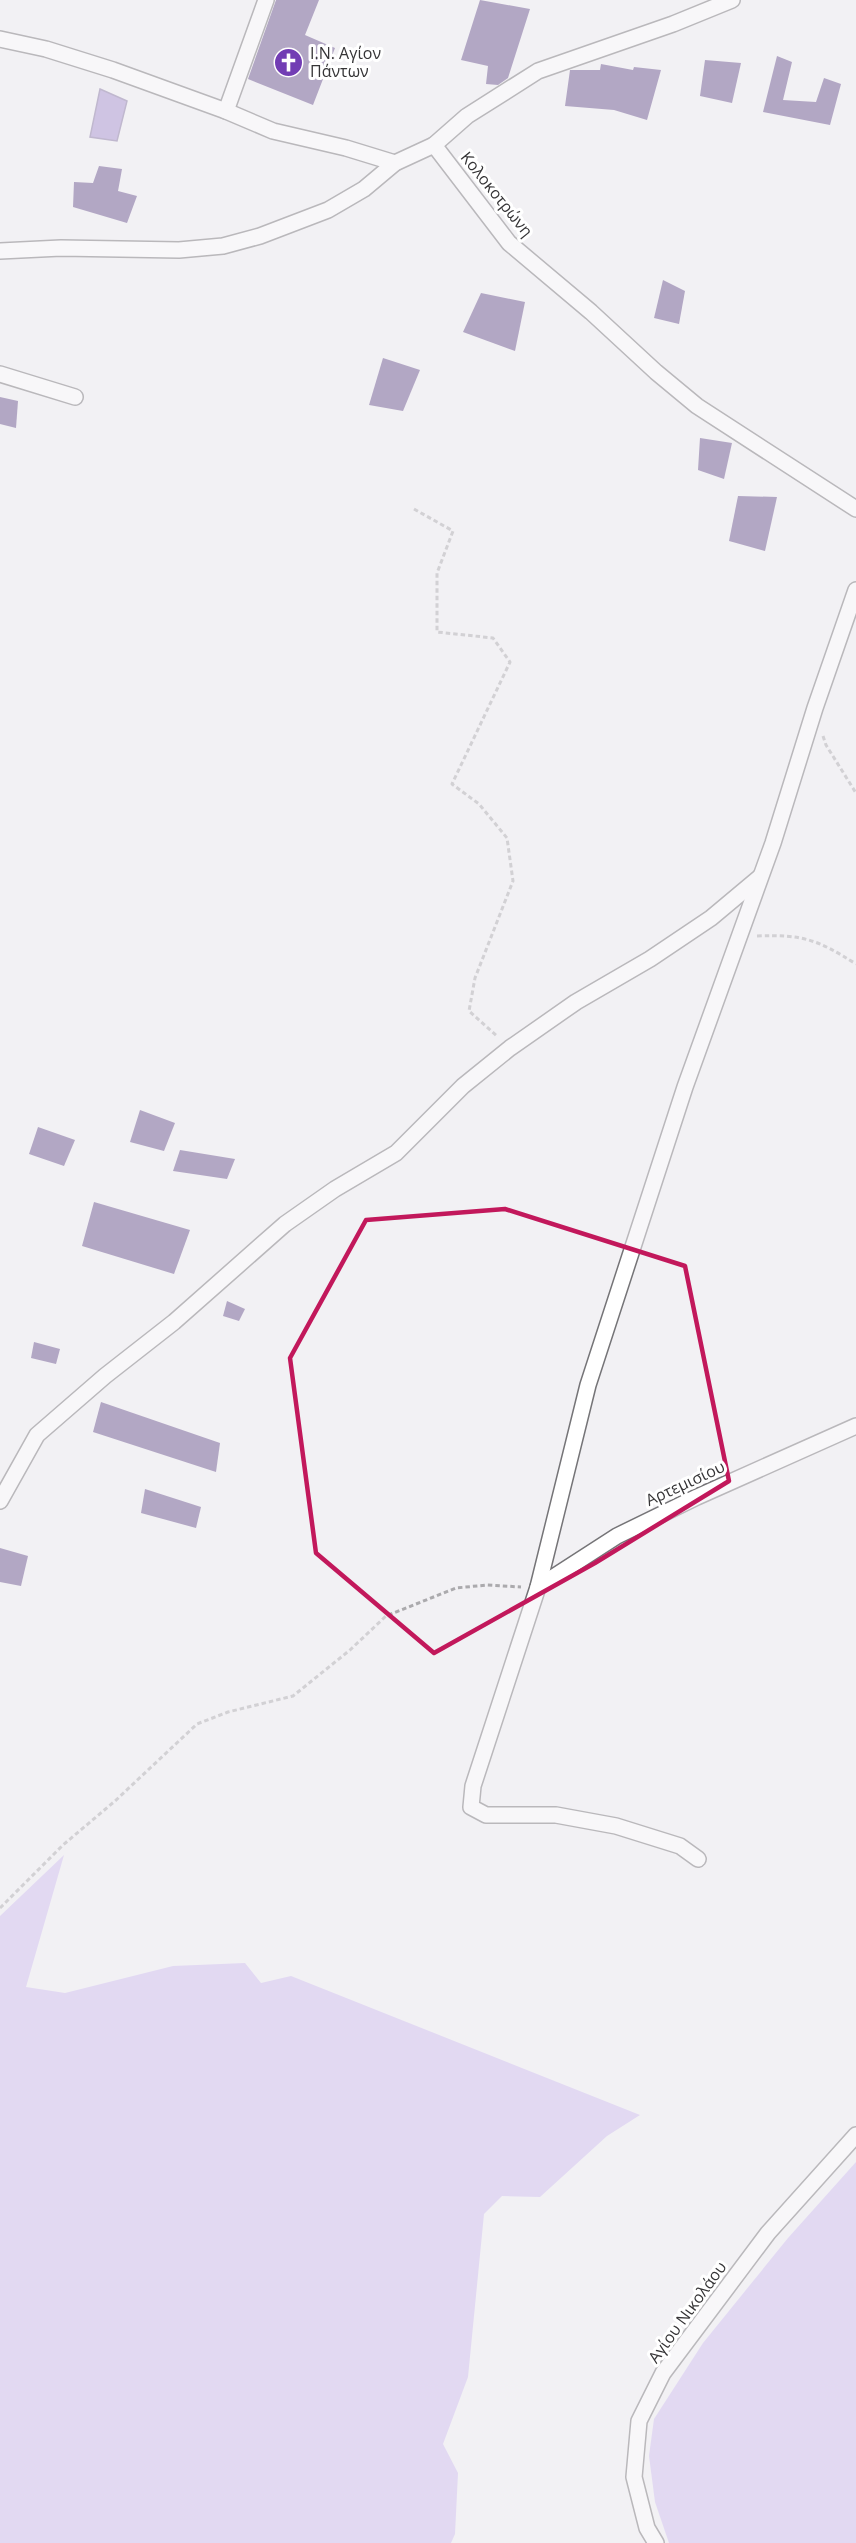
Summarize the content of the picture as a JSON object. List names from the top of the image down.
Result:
{
  "streets": {
    "street": ["Κολοκοτρώνη", "Αρτεμισίου", "Αγίου Νικολάου"]
  },
  "places": {
    "church": ["Ι.Ν. Αγίον Πάντων"]
  }
}
